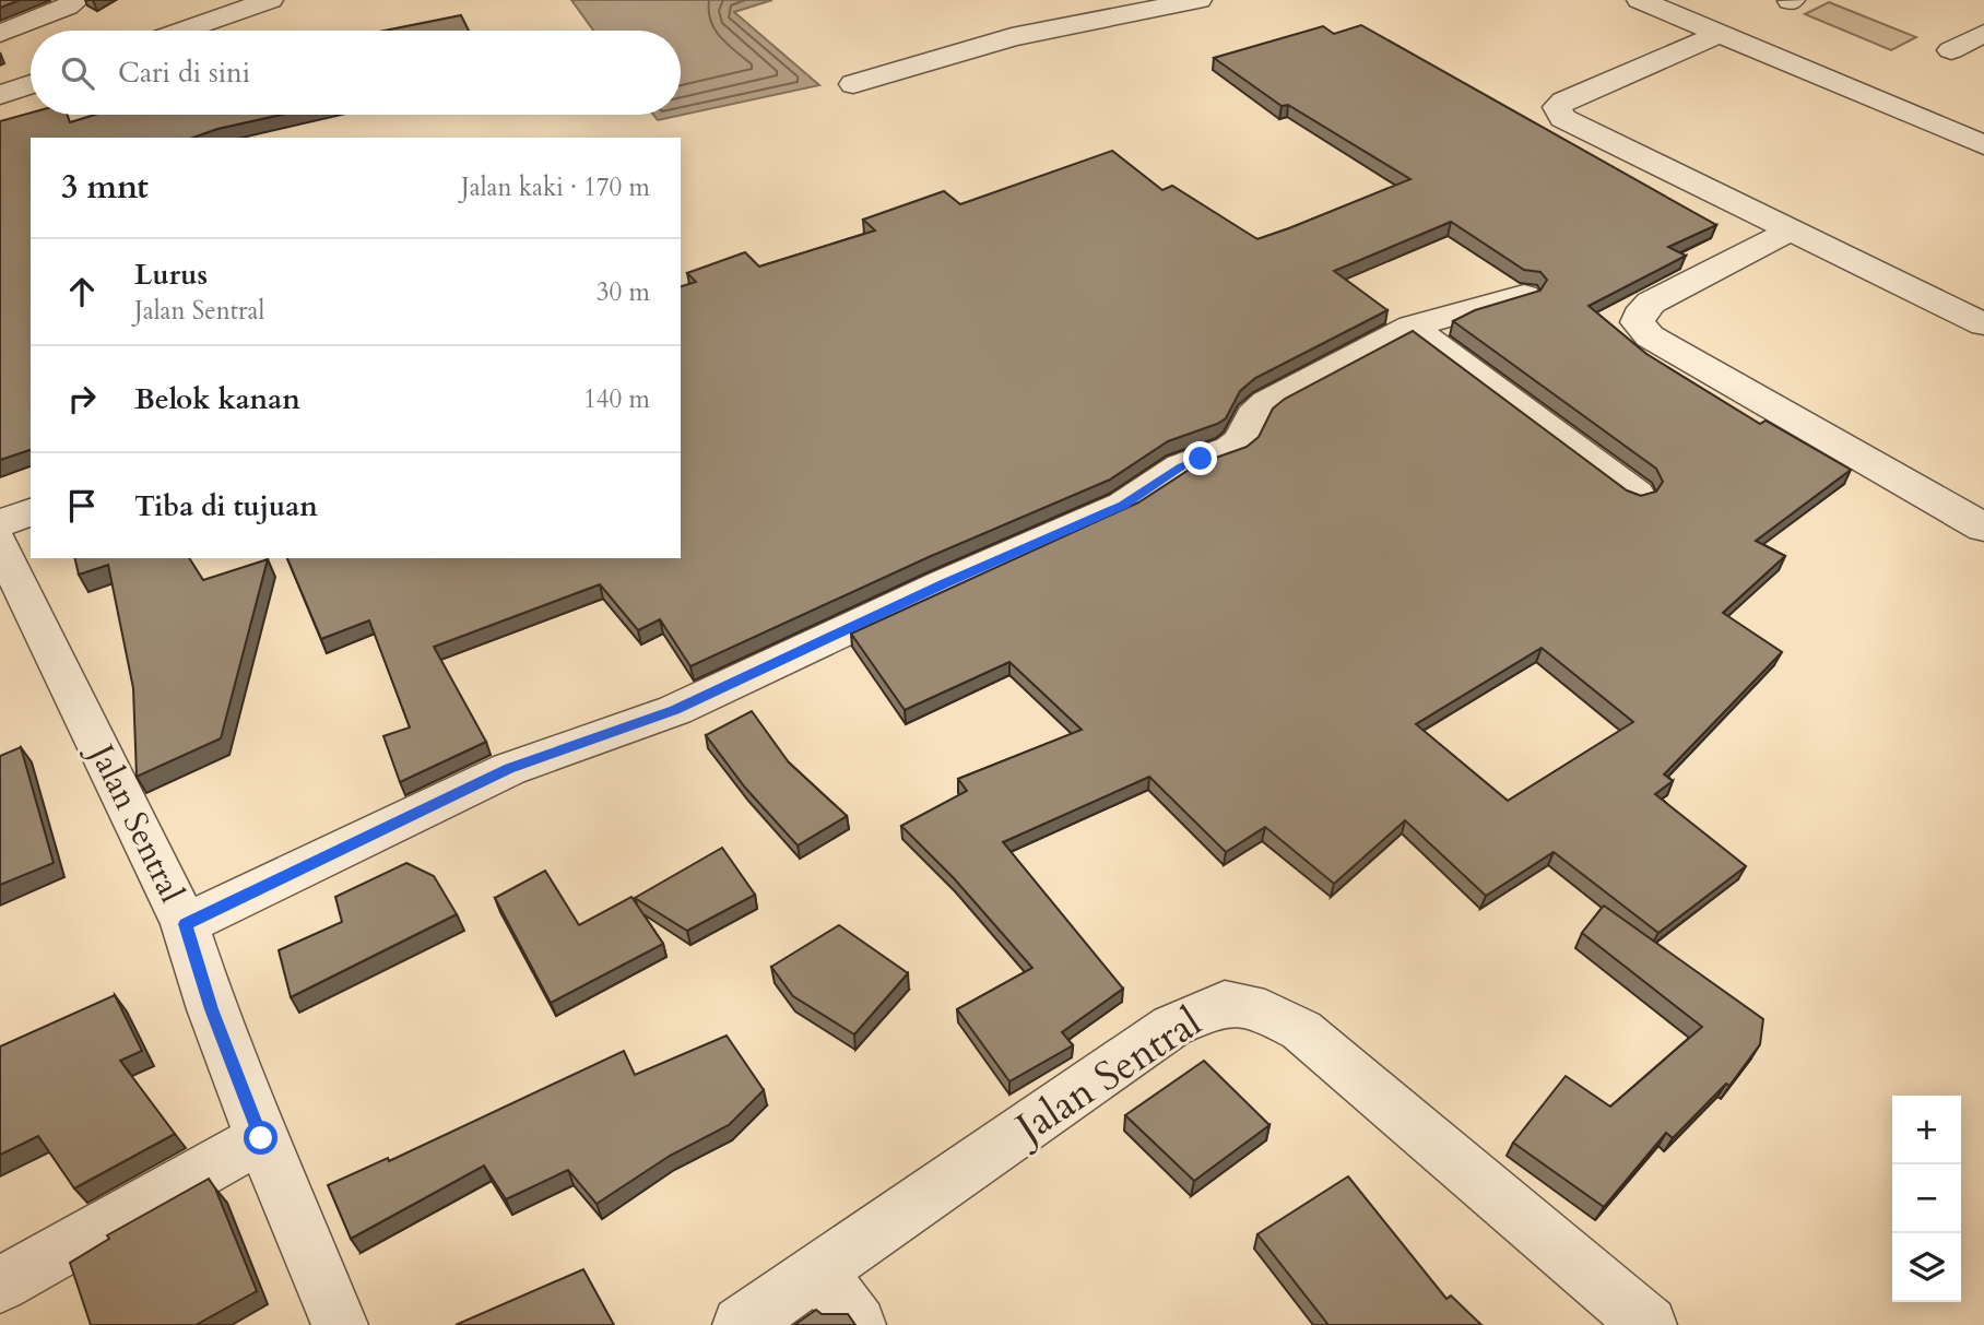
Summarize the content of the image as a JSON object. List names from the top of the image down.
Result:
{
  "streets": {
    "street": ["Jalan Sentral"]
  },
  "page": {
    "search": "Cari di sini",
    "heading": ["3 mnt", "Jalan kaki · 170 m"],
    "list": [
      ["Lurus", "Jalan Sentral", "30 m"],
      ["Belok kanan", "140 m"],
      "Tiba di tujuan"
    ],
    "map_buttons": ["+", "−"]
  }
}
